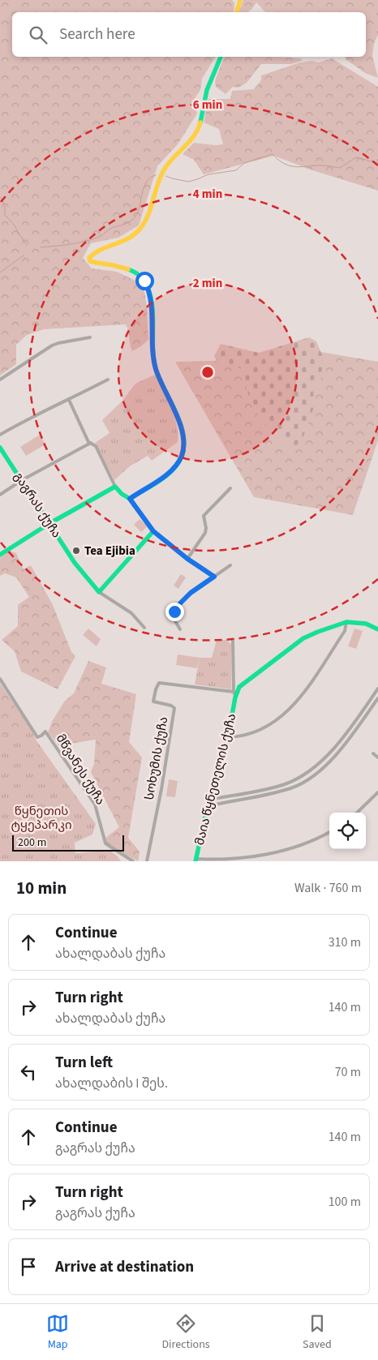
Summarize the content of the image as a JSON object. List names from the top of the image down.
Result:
{
  "streets": {
    "street": [
      "გაგრას ქუჩა",
      "სოხუმის ქუჩა",
      "მწვანეს ქუჩა",
      "მაია წყნეთელის ქუჩა"
    ]
  },
  "parks": ["წყნეთის ტყეპარკი"],
  "places": ["Tea Ejibia"],
  "scale_bar": "200 m",
  "page": {
    "search": "Search here",
    "scale": "200 m",
    "heading": ["10 min", "Walk · 760 m"],
    "list": [
      ["Continue", "ახალდაბას ქუჩა", "310 m"],
      ["Turn right", "ახალდაბას ქუჩა", "140 m"],
      ["Turn left", "ახალდაბის I შეს.", "70 m"],
      ["Continue", "გაგრას ქუჩა", "140 m"],
      ["Turn right", "გაგრას ქუჩა", "100 m"],
      "Arrive at destination"
    ],
    "nav": ["Map", "Directions", "Saved"]
  },
  "rings": ["6 min", "4 min", "2 min"]
}
